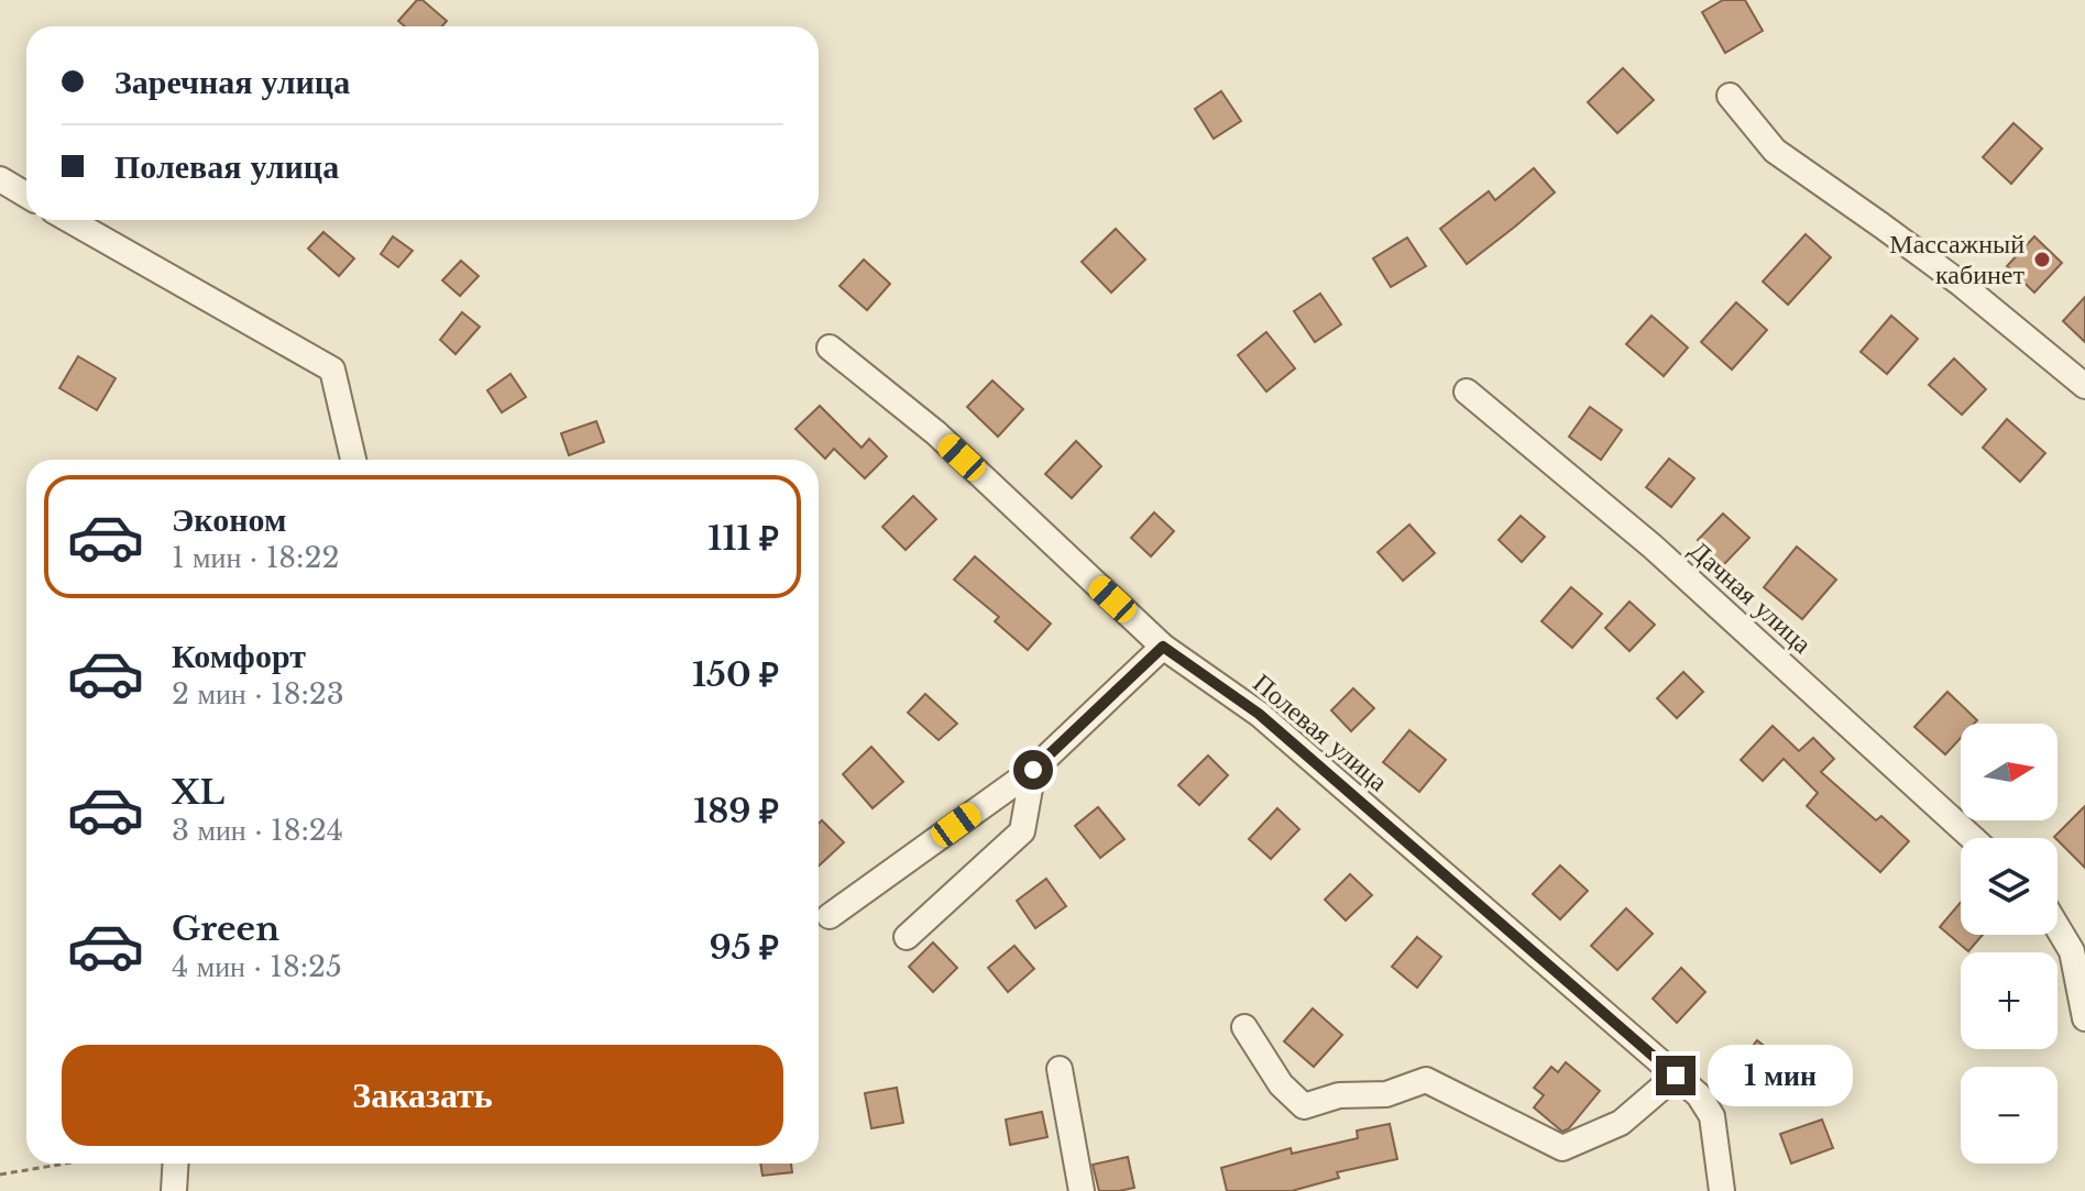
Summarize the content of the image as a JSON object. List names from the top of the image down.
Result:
{
  "streets": {
    "street": ["Дачная улица", "Полевая улица"]
  },
  "places": ["Массажный кабинет"],
  "north": "right",
  "page": {
    "banner": ["Заречная улица", "Полевая улица"],
    "list": [
      {
        "name": "Эконом",
        "note": "1 мин · 18:22",
        "value": "111 ₽"
      },
      {
        "name": "Комфорт",
        "note": "2 мин · 18:23",
        "value": "150 ₽"
      },
      {
        "name": "XL",
        "note": "3 мин · 18:24",
        "value": "189 ₽"
      },
      {
        "name": "Green",
        "note": "4 мин · 18:25",
        "value": "95 ₽"
      }
    ],
    "map_buttons": ["+", "−"],
    "buttons": "Заказать",
    "bubble": "1 мин"
  }
}
